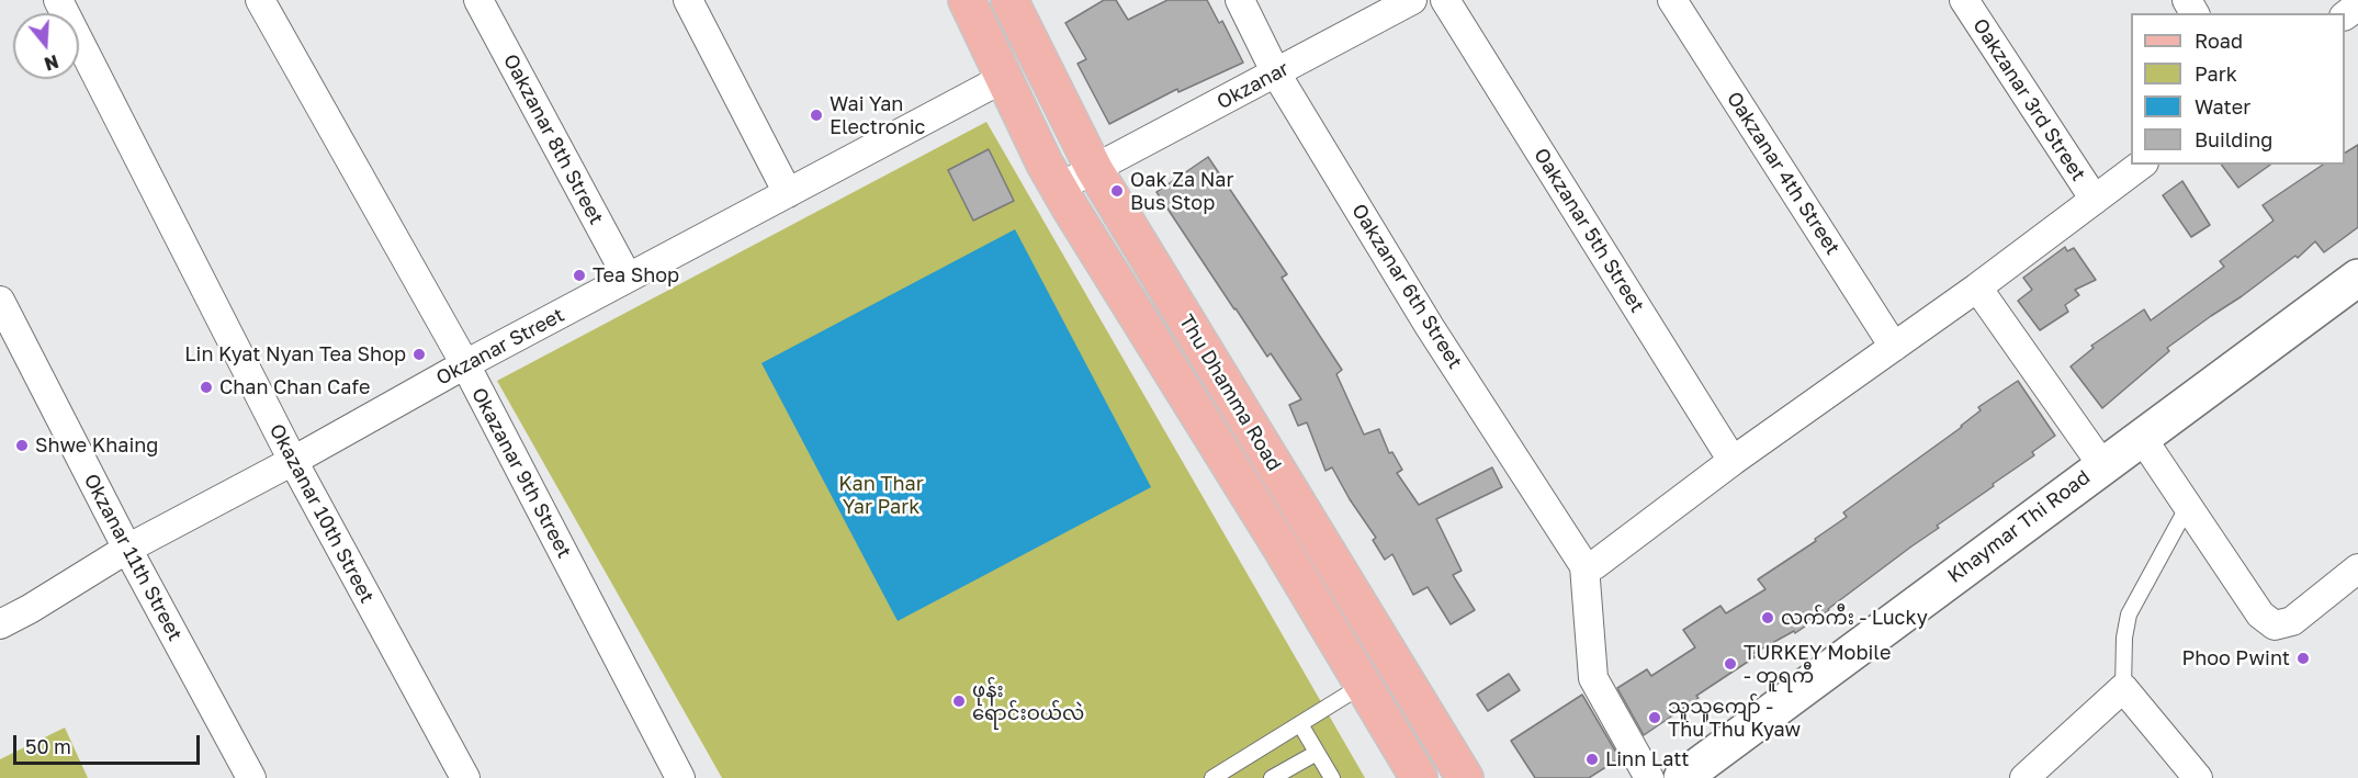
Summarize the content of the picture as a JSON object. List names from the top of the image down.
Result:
{
  "streets": {
    "main road": ["Thu Dhamma Road", "Khaymar Thi Road"],
    "street": [
      "Okzanar",
      "Oakzanar 3rd Street",
      "Oakzanar 8th Street",
      "Oakzanar 4th Street",
      "Oakzanar 5th Street",
      "Oakzanar 6th Street",
      "Okzanar Street",
      "Okazanar 9th Street",
      "Okazanar 10th Street",
      "Okzanar 11th Street"
    ]
  },
  "crossings": [
    ["Okzanar", "Oakzanar 6th Street"],
    ["Okzanar", "Thu Dhamma Road"],
    ["Oakzanar 8th Street", "Okzanar Street"],
    ["Okzanar Street", "Thu Dhamma Road"],
    ["Okzanar Street", "Okazanar 9th Street"],
    ["Okzanar Street", "Okazanar 10th Street"],
    ["Okzanar Street", "Okzanar 11th Street"]
  ],
  "parks": ["Kan Thar Yar Park"],
  "places": [
    "Wai Yan Electronic",
    "Oak Za Nar Bus Stop",
    "Tea Shop",
    "Lin Kyat Nyan Tea Shop",
    "Chan Chan Cafe",
    "Shwe Khaing",
    "လက်ကီး - Lucky",
    "Phoo Pwint",
    "TURKEY Mobile - တူရကီ",
    "ဖုန်း ရောင်းဝယ်လဲ",
    "သူသူကျော် - Thu Thu Kyaw",
    "Linn Latt"
  ],
  "legend": [
    "Road",
    "Park",
    "Water",
    "Building"
  ],
  "scale_bar": "50 m",
  "north": "bottom"
}
